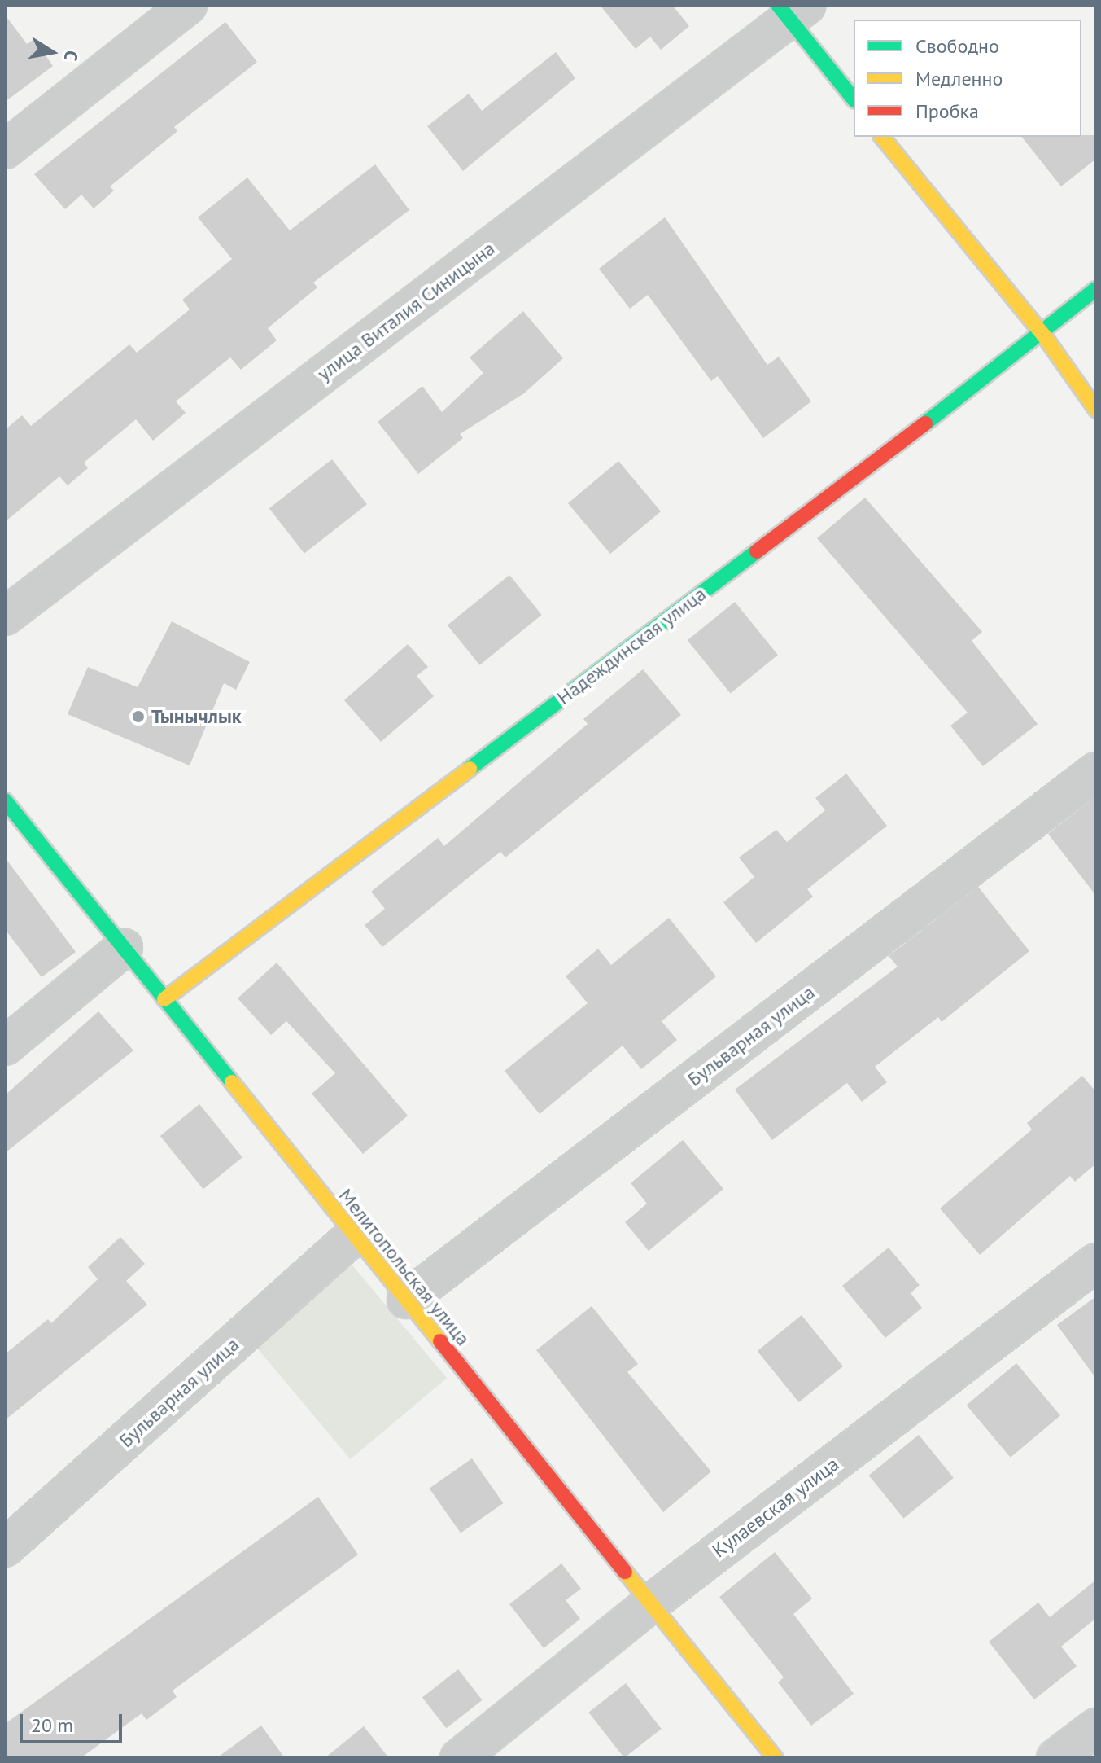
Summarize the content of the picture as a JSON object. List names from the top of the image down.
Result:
{
  "streets": {
    "street": [
      "улица Виталия Синицына",
      "Надеждинская улица",
      "Бульварная улица",
      "Мелитопольская улица",
      "Кулаевская улица"
    ]
  },
  "crossings": [
    ["Надеждинская улица", "Мелитопольская улица"],
    ["Бульварная улица", "Мелитопольская улица"],
    ["Мелитопольская улица", "Кулаевская улица"]
  ],
  "places": ["Тынычлык"],
  "legend": ["Свободно", "Медленно", "Пробка"],
  "scale_bar": "20 m",
  "north": "right"
}
